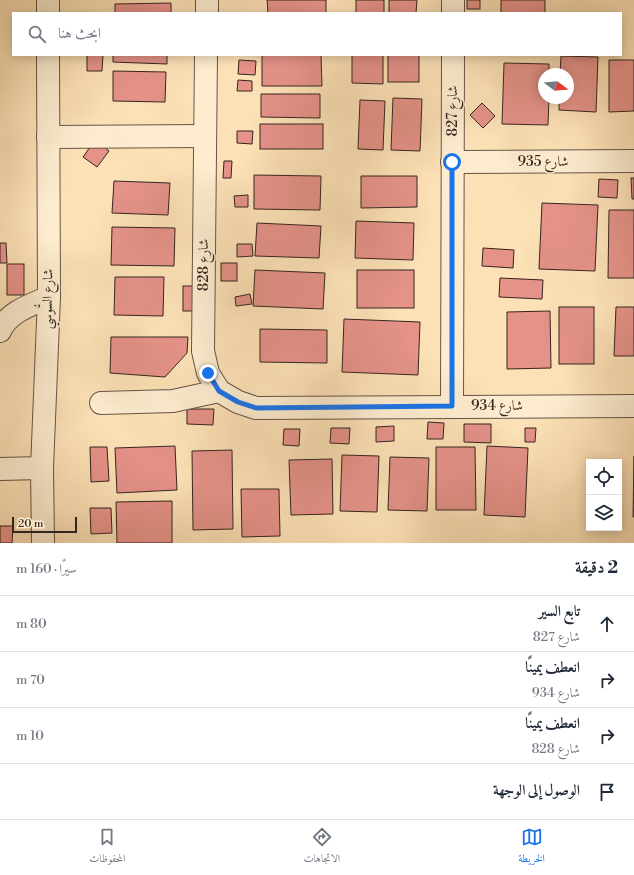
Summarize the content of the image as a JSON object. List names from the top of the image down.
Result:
{
  "streets": {
    "street": [
      "شارع 827",
      "شارع 935",
      "شارع 828",
      "شارع السُّوسي",
      "شارع 934"
    ]
  },
  "crossings": [
    ["شارع 827", "شارع 935"],
    ["شارع 827", "شارع 934"],
    ["شارع 828", "شارع 934"]
  ],
  "scale_bar": "20 m",
  "north": "right",
  "page": {
    "search": "ابحث هنا",
    "scale": "20 m",
    "heading": ["2 دقيقة", "سيرًا · 160 m"],
    "list": [
      ["تابع السير", "شارع 827", "80 m"],
      ["انعطف يمينًا", "شارع 934", "70 m"],
      ["انعطف يمينًا", "شارع 828", "10 m"],
      "الوصول إلى الوجهة"
    ],
    "nav": ["الخريطة", "الاتجاهات", "المحفوظات"]
  }
}
